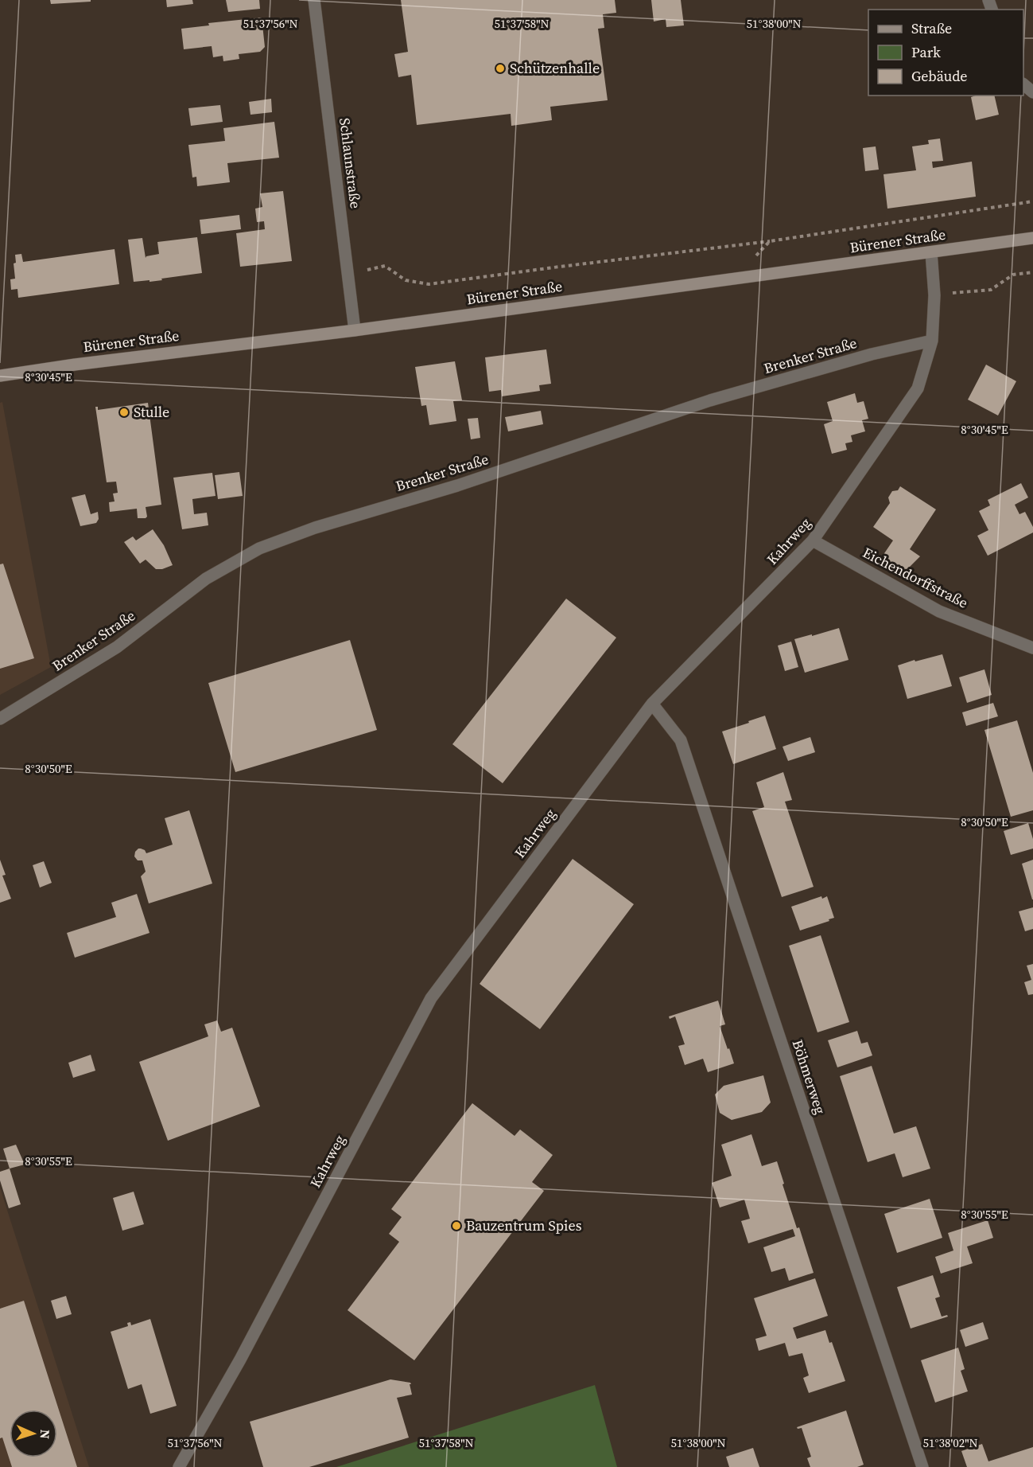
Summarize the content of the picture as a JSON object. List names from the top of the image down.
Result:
{
  "streets": {
    "main road": ["Bürener Straße"],
    "street": [
      "Schlaunstraße",
      "Brenker Straße",
      "Kahrweg",
      "Eichendorffstraße",
      "Böhmerweg"
    ]
  },
  "crossings": [
    ["Schlaunstraße", "Bürener Straße"],
    ["Bürener Straße", "Kahrweg"],
    ["Brenker Straße", "Kahrweg"],
    ["Kahrweg", "Eichendorffstraße"],
    ["Kahrweg", "Böhmerweg"]
  ],
  "places": ["Schützenhalle", "Stulle", "Bauzentrum Spies"],
  "legend": ["Straße", "Park", "Gebäude"],
  "north": "right",
  "coordinates": [
    "51°37'56\"N",
    "51°37'58\"N",
    "51°38'00\"N",
    "8°30'45\"E",
    "8°30'50\"E",
    "8°30'55\"E",
    "51°38'02\"N"
  ]
}
